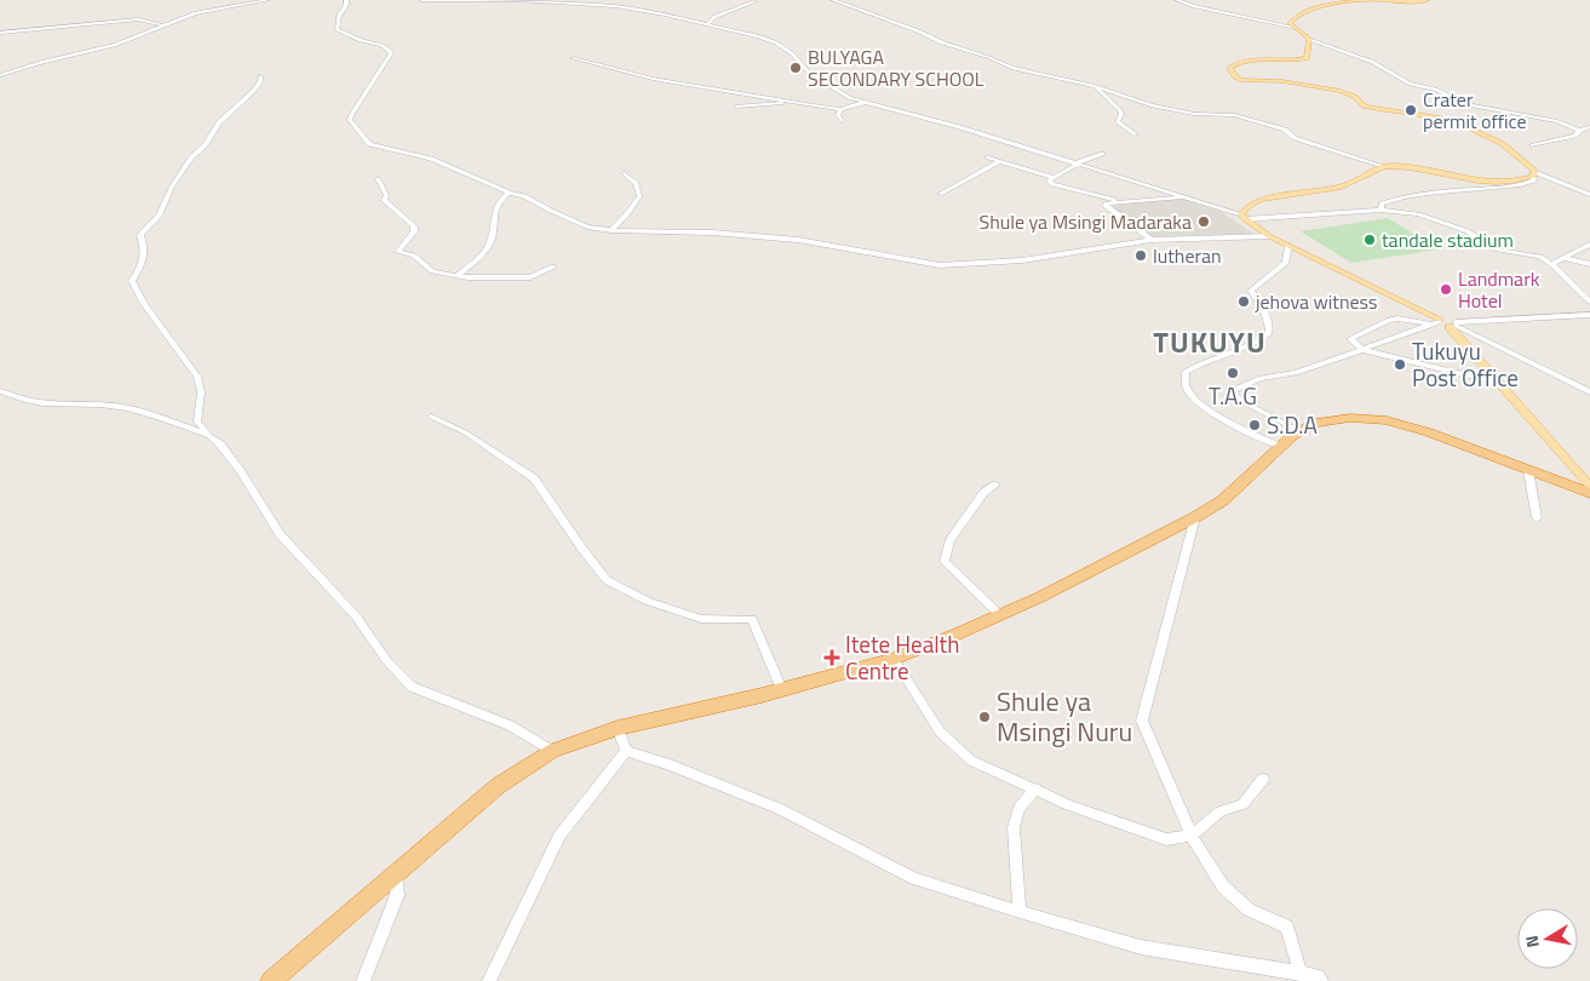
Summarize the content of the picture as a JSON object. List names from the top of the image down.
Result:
{
  "districts": ["TUKUYU"],
  "places": {
    "other": [
      "BULYAGA SECONDARY SCHOOL",
      "Crater permit office",
      "Shule ya Msingi Madaraka",
      "tandale stadium",
      "lutheran",
      "Landmark Hotel",
      "jehova witness",
      "Tukuyu Post Office",
      "T.A.G",
      "S.D.A",
      "Shule ya Msingi Nuru"
    ],
    "health": ["Itete Health Centre"]
  },
  "north": "left"
}
